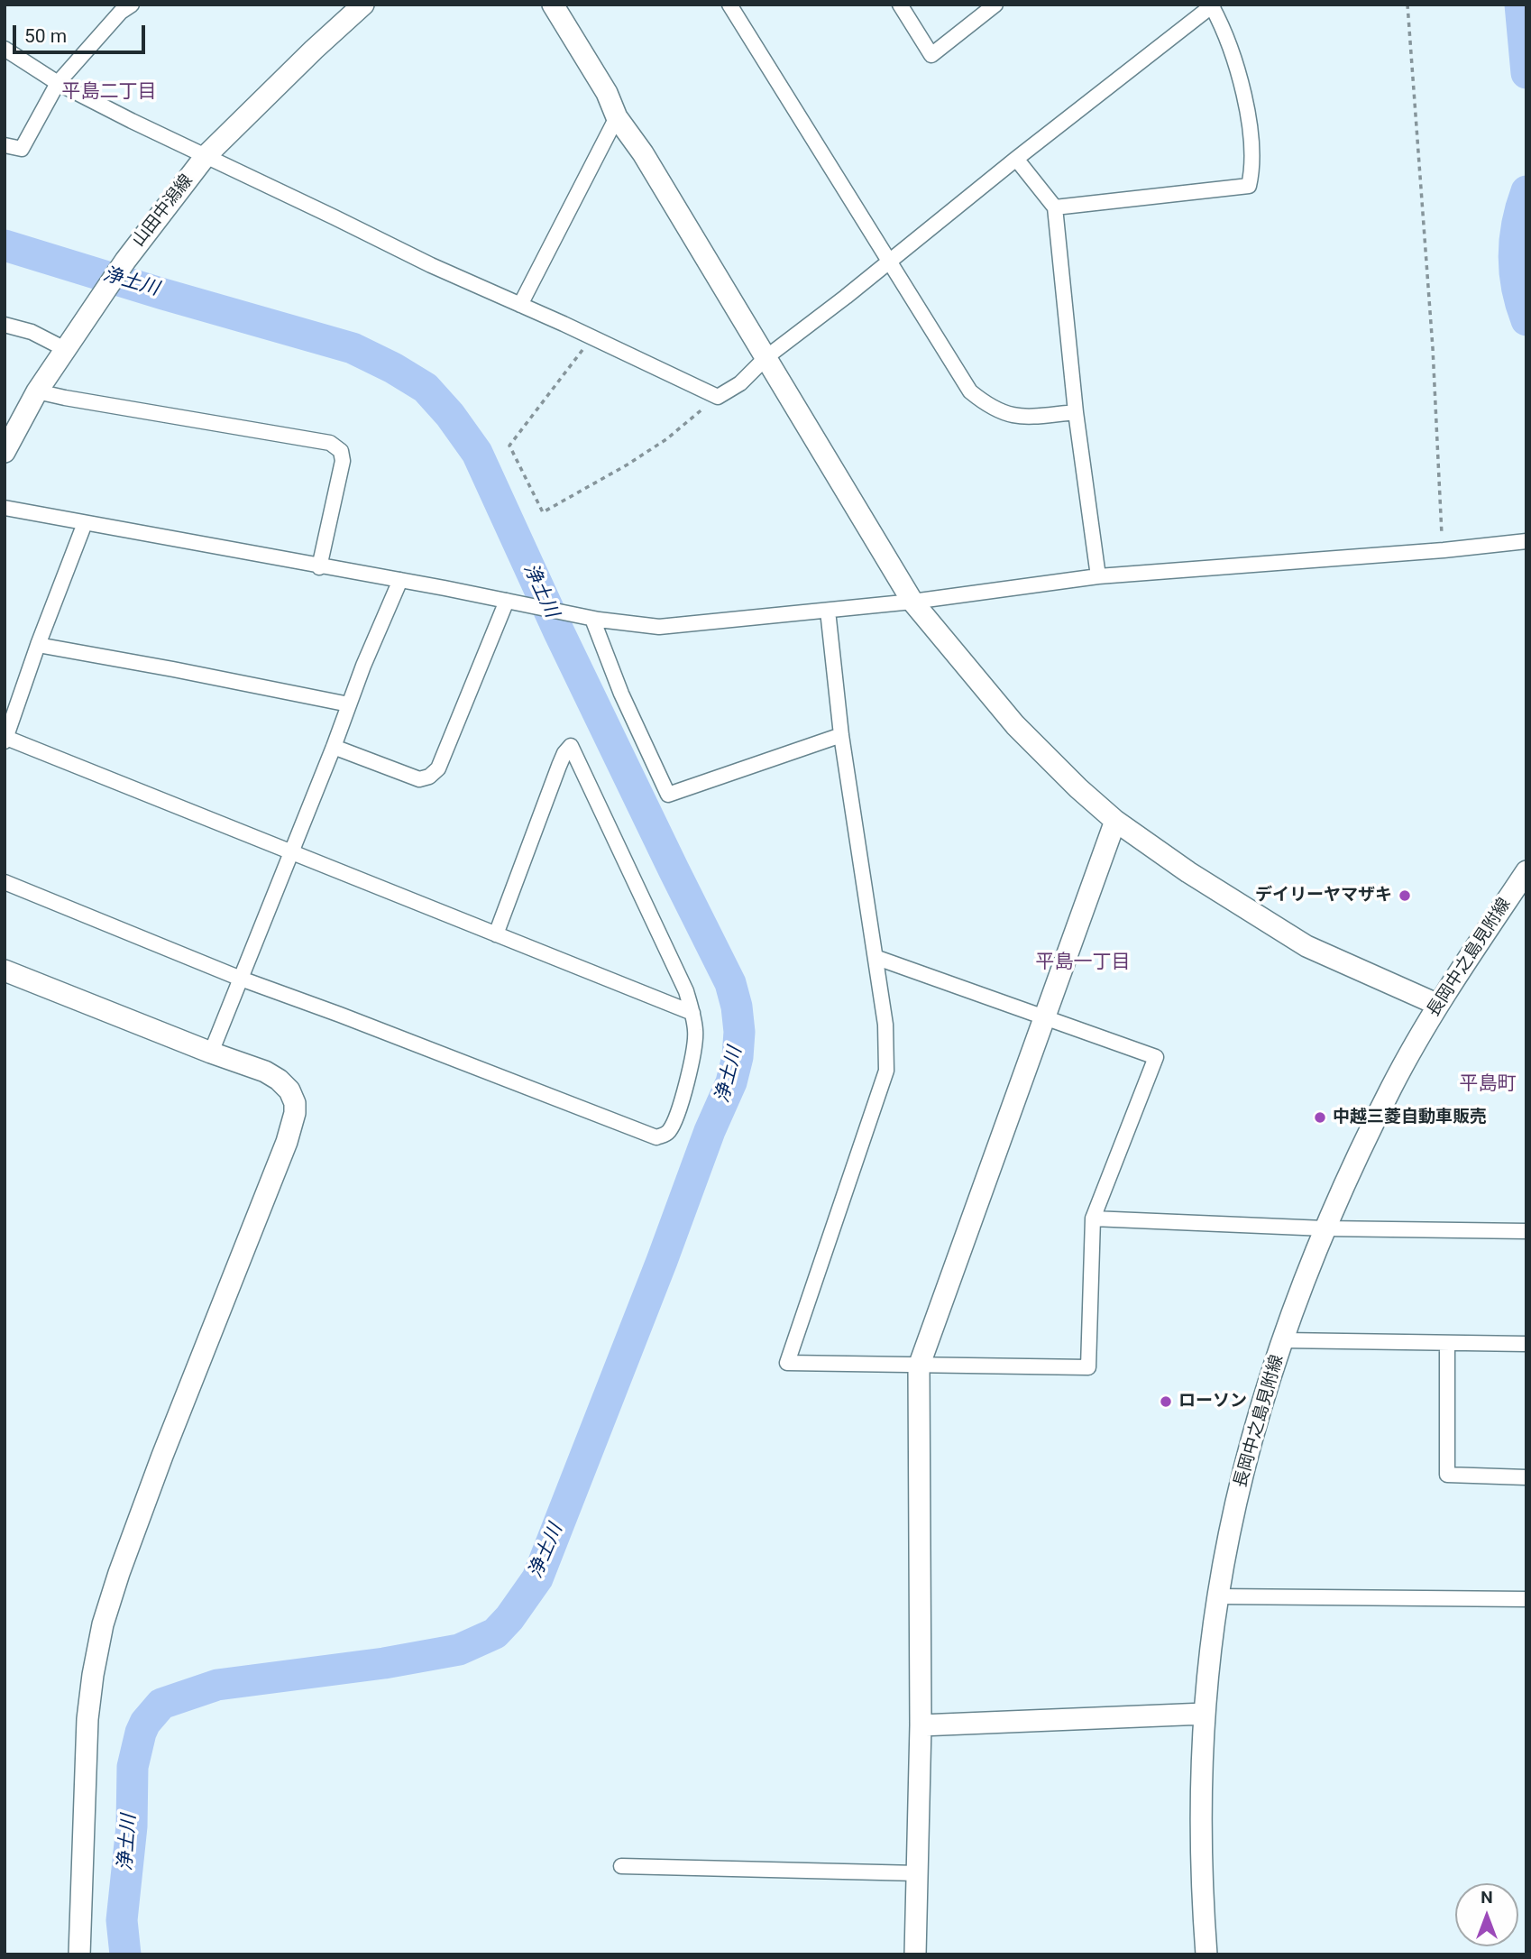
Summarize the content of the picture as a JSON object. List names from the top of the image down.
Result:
{
  "streets": {
    "street": ["山田中潟線", "長岡中之島見附線"]
  },
  "districts": ["平島二丁目", "平島一丁目", "平島町"],
  "water": ["浄土川"],
  "places": ["デイリーヤマザキ", "中越三菱自動車販売", "ローソン"],
  "scale_bar": "50 m",
  "north": "top"
}
